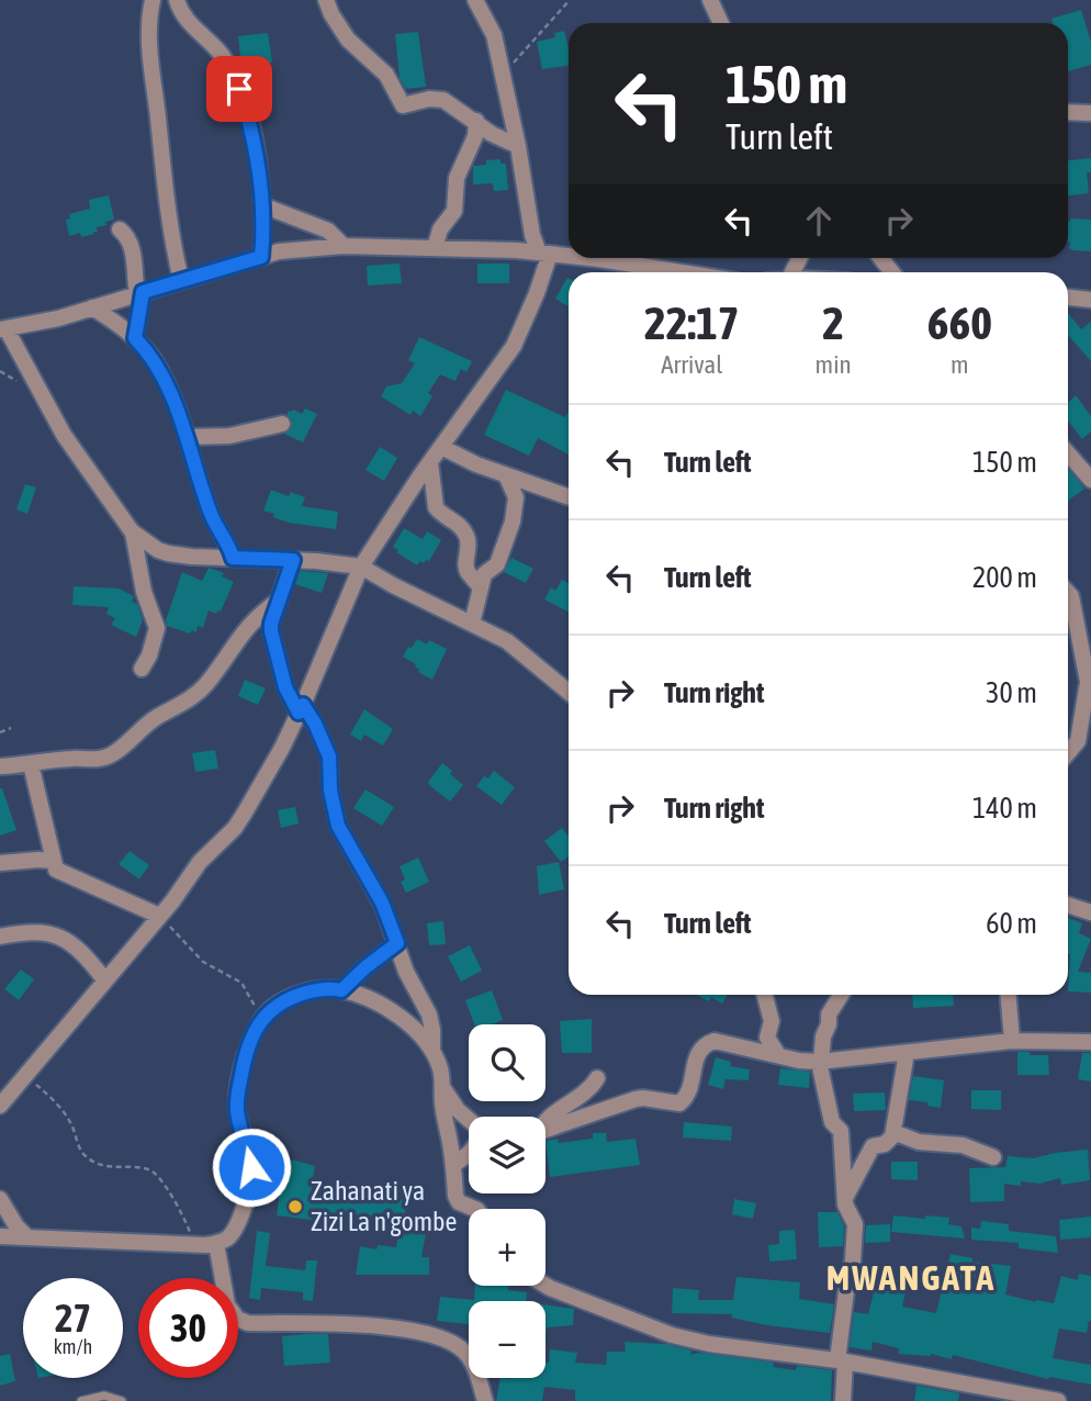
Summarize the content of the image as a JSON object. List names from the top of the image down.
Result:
{
  "districts": ["MWANGATA"],
  "places": ["Zahanati ya Zizi La n'gombe"],
  "page": {
    "turn": ["150 m", "Turn left"],
    "eta": [
      "22:17",
      "Arrival",
      "2",
      "min",
      "660",
      "m"
    ],
    "list": [
      {
        "name": "Turn left",
        "value": "150 m"
      },
      {
        "name": "Turn left",
        "value": "200 m"
      },
      {
        "name": "Turn right",
        "value": "30 m"
      },
      {
        "name": "Turn right",
        "value": "140 m"
      },
      {
        "name": "Turn left",
        "value": "60 m"
      }
    ],
    "map_buttons": ["+", "−"],
    "speed": "27 km/h",
    "limit": "30"
  }
}
